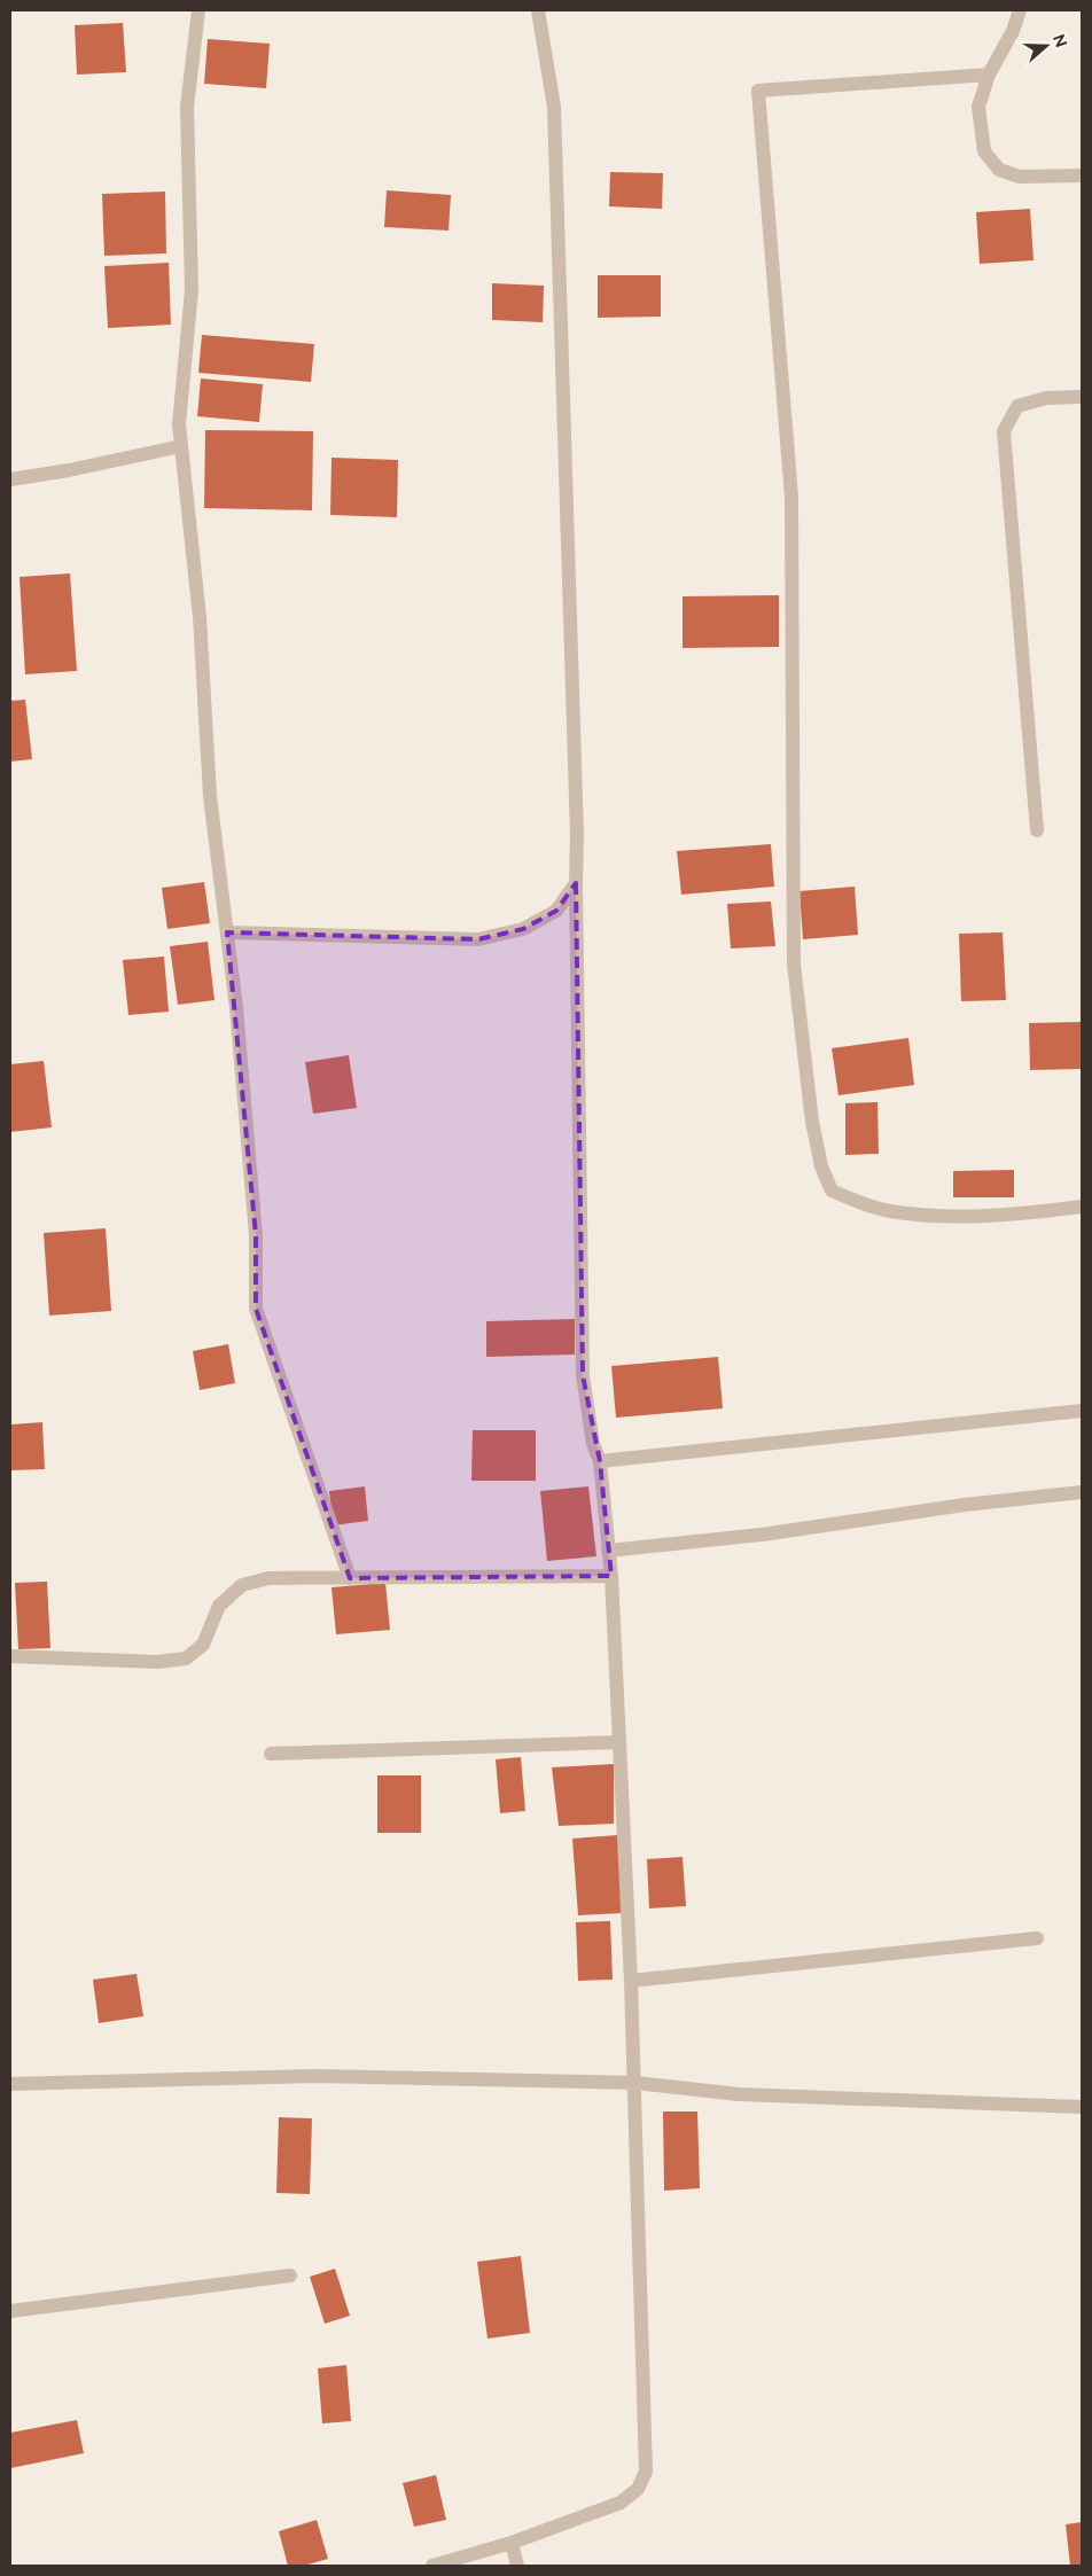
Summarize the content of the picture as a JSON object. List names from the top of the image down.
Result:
{
  "north": "right"
}
